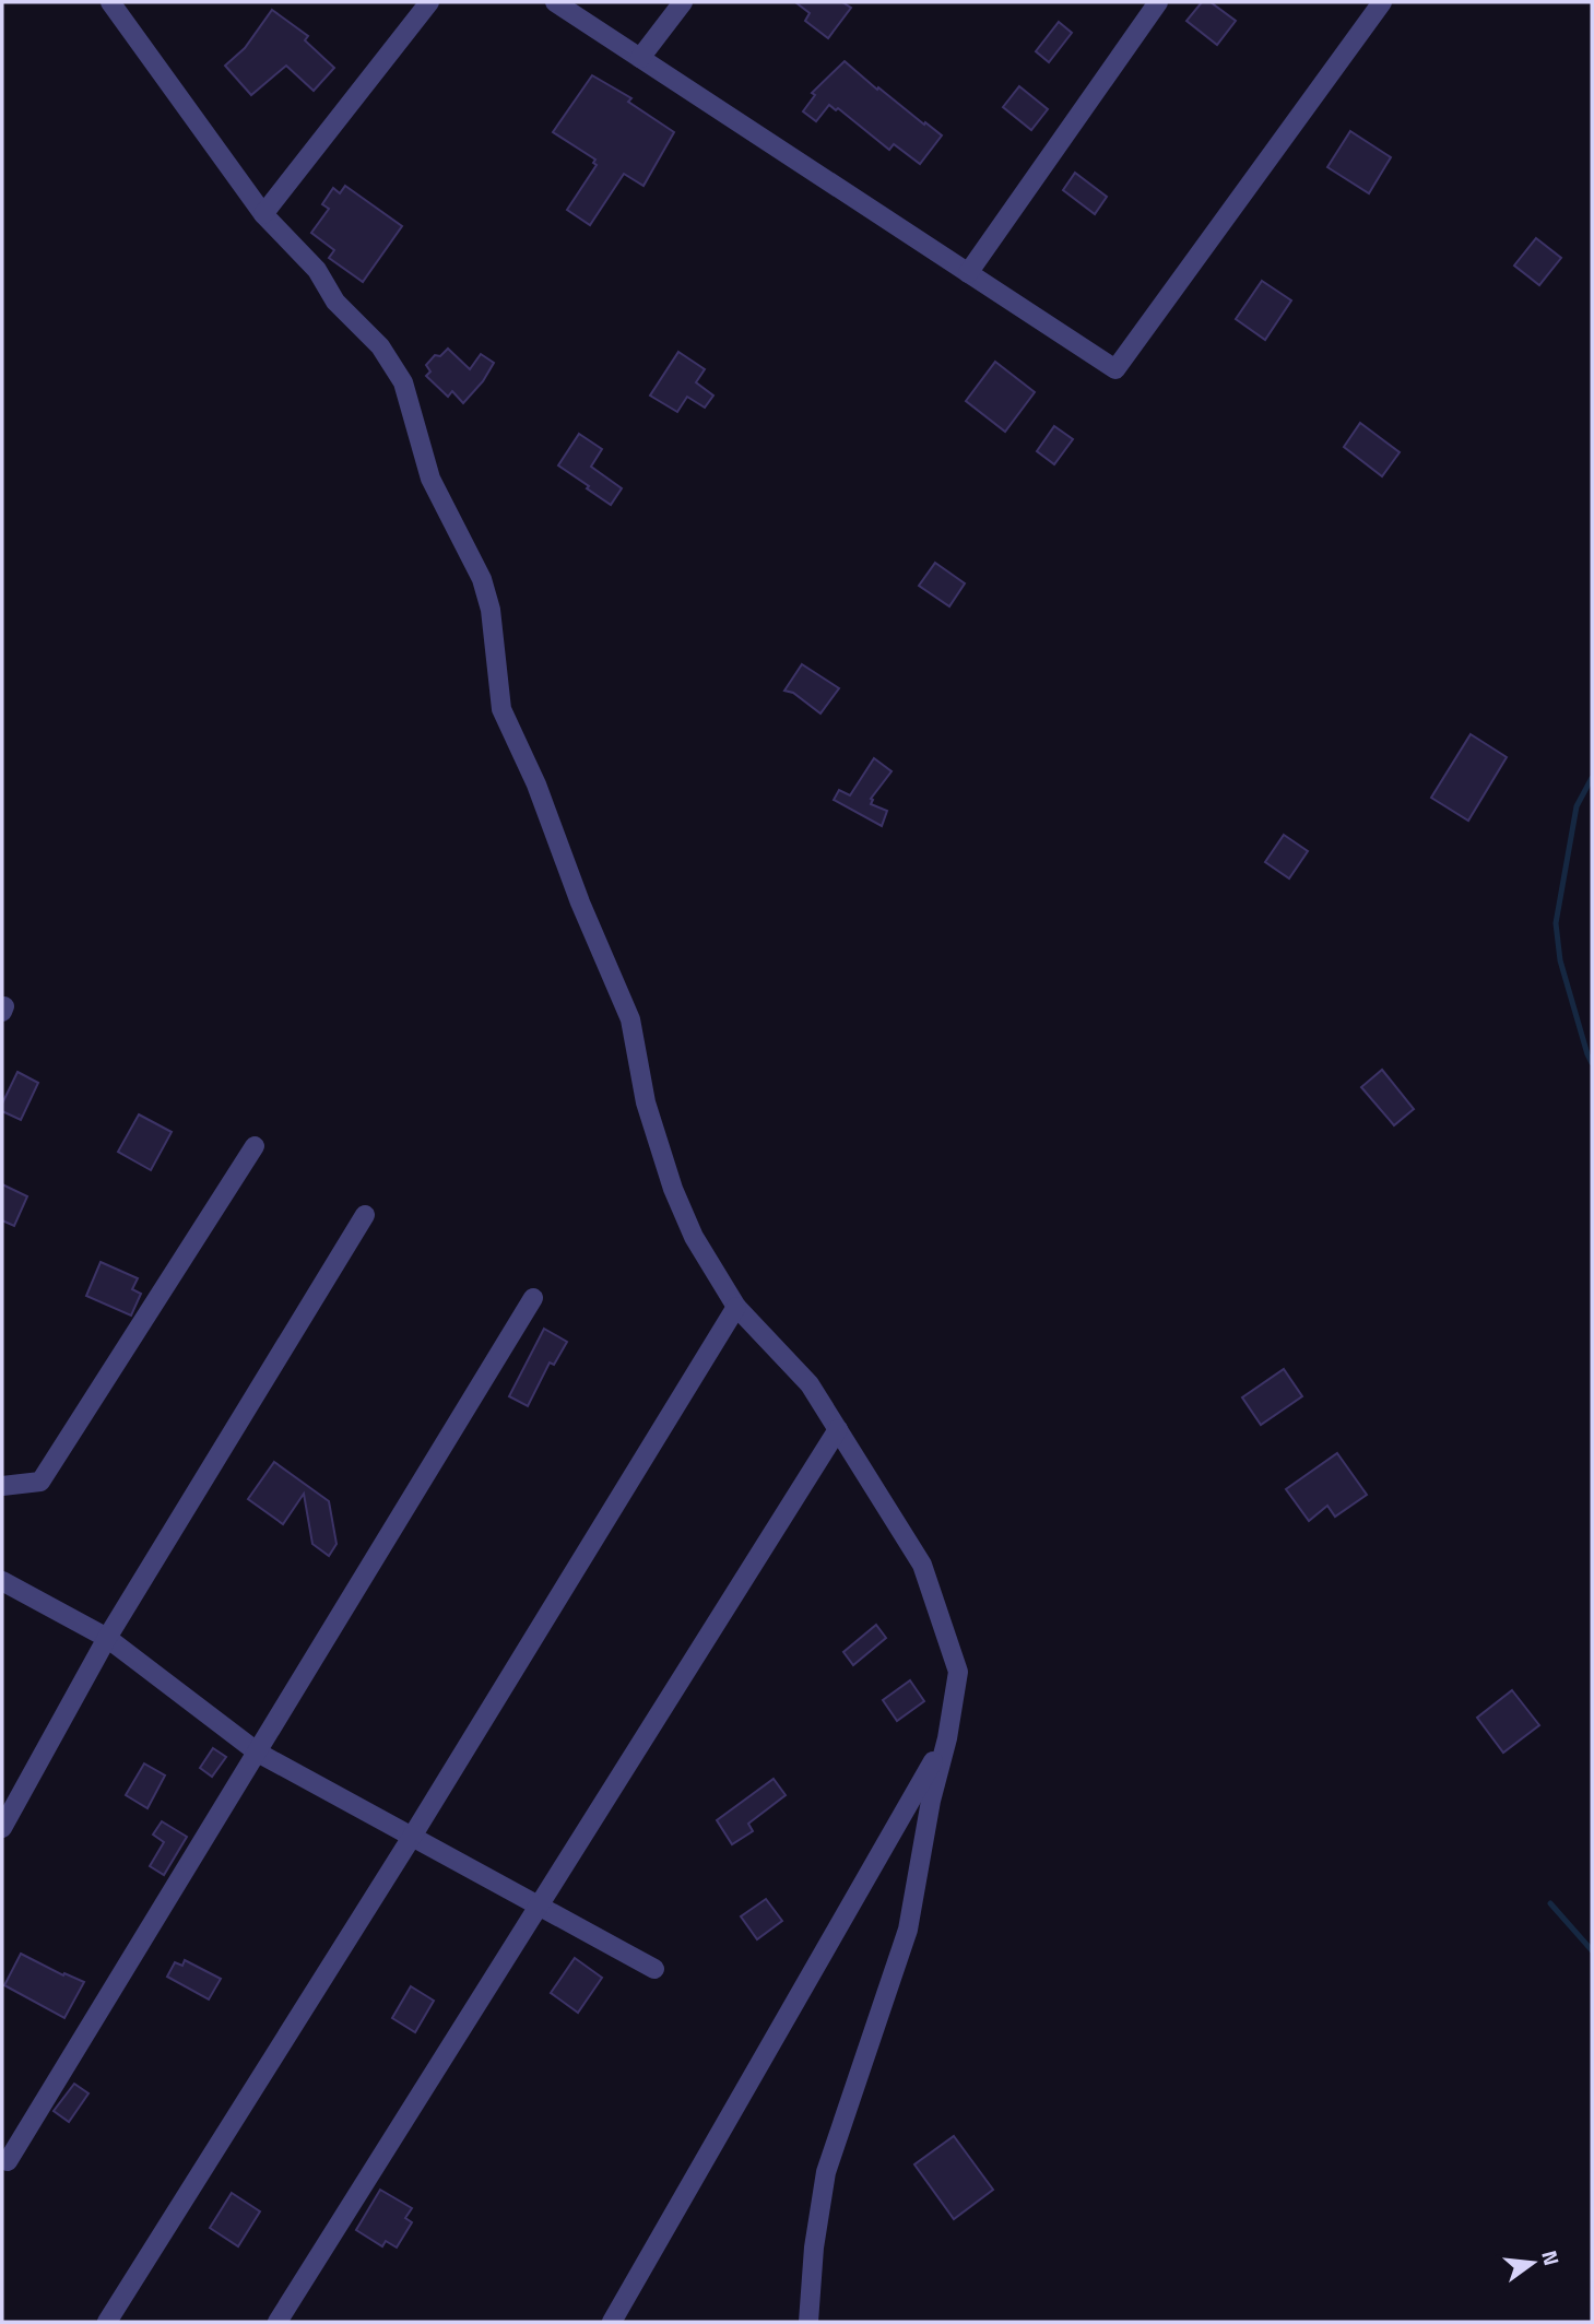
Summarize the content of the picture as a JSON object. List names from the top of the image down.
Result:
{
  "north": "right"
}
